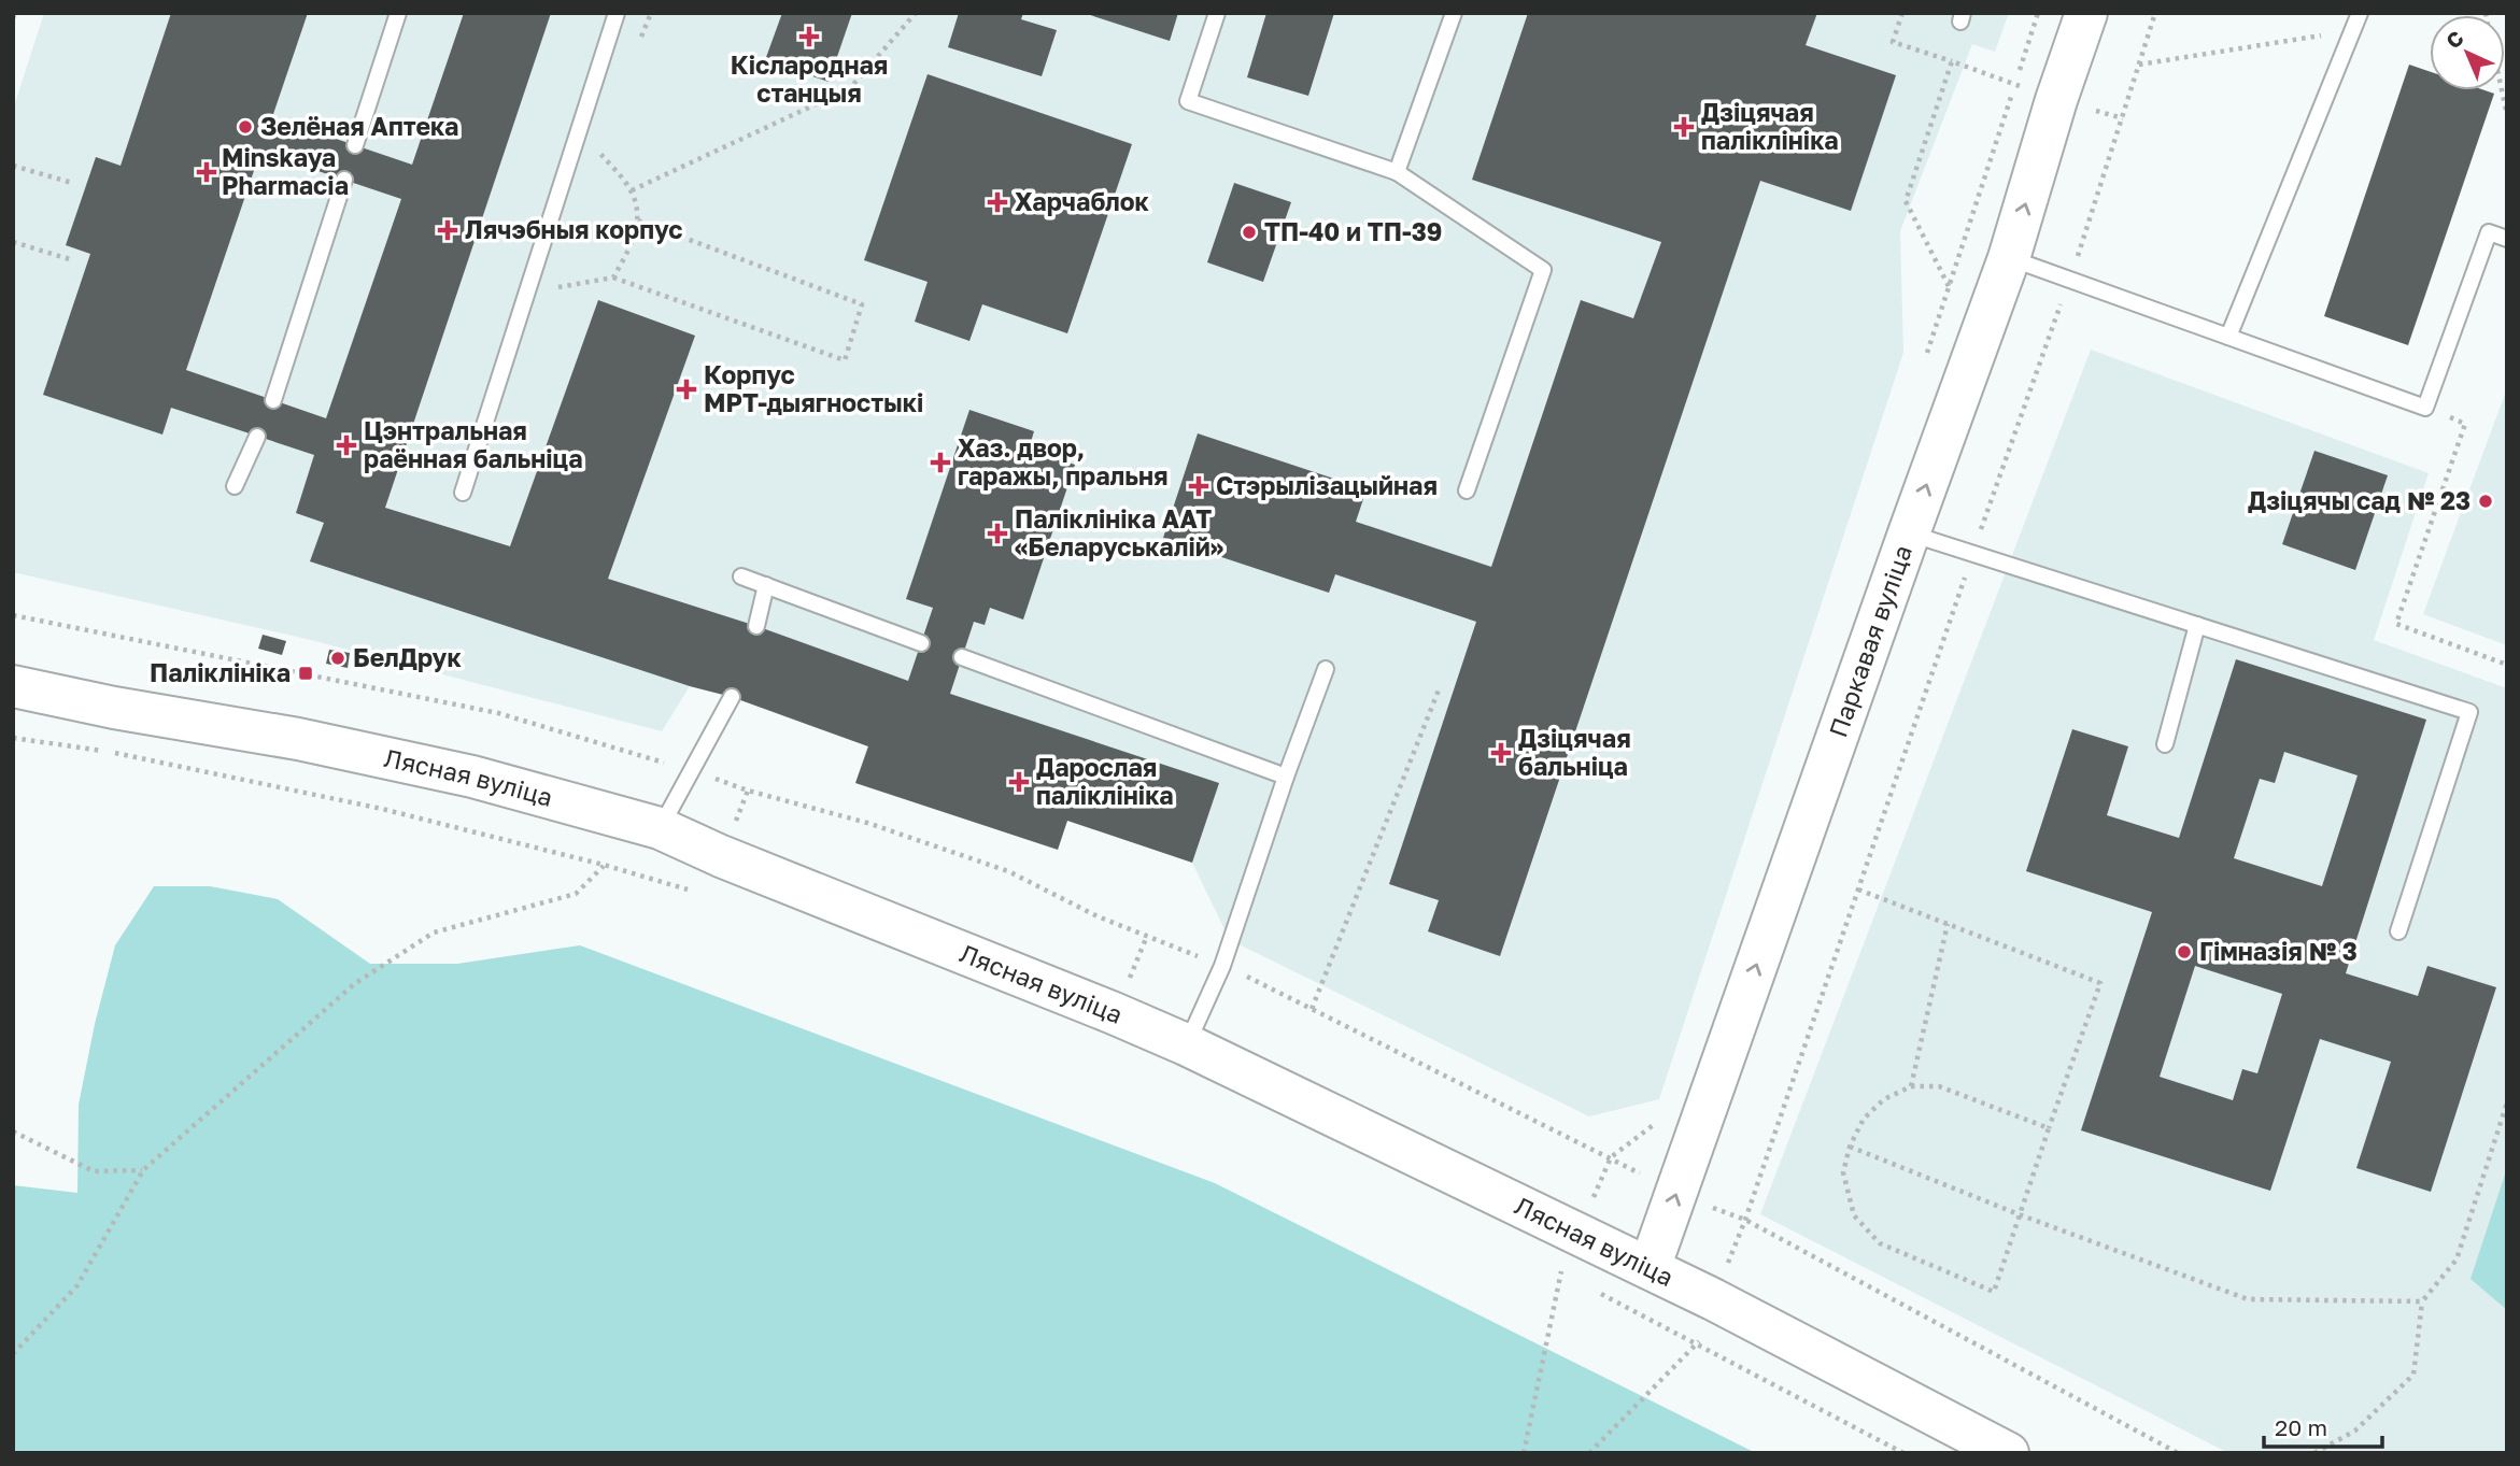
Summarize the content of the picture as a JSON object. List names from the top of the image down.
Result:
{
  "streets": {
    "main road": ["Паркавая вуліца", "Лясная вуліца"]
  },
  "crossings": [
    ["Паркавая вуліца", "Лясная вуліца"]
  ],
  "one_way": ["Паркавая вуліца"],
  "places": {
    "health": [
      "Кіслародная станцыя",
      "Дзіцячая паліклініка",
      "Minskaya Pharmacia",
      "Харчаблок",
      "Лячэбныя корпус",
      "Корпус МРТ-дыягностыкі",
      "Цэнтральная раённая бальніца",
      "Хаз. двор, гаражы, пральня",
      "Стэрылізацыйная",
      "Паліклініка ААТ «Беларуськалій»",
      "Дзіцячая бальніца",
      "Дарослая паліклініка"
    ],
    "other": [
      "Зелёная Аптека",
      "ТП-40 и ТП-39",
      "Дзіцячы сад № 23",
      "БелДрук",
      "Гімназія № 3"
    ],
    "transit": ["Паліклініка"]
  },
  "scale_bar": "20 m",
  "north": "top left"
}
